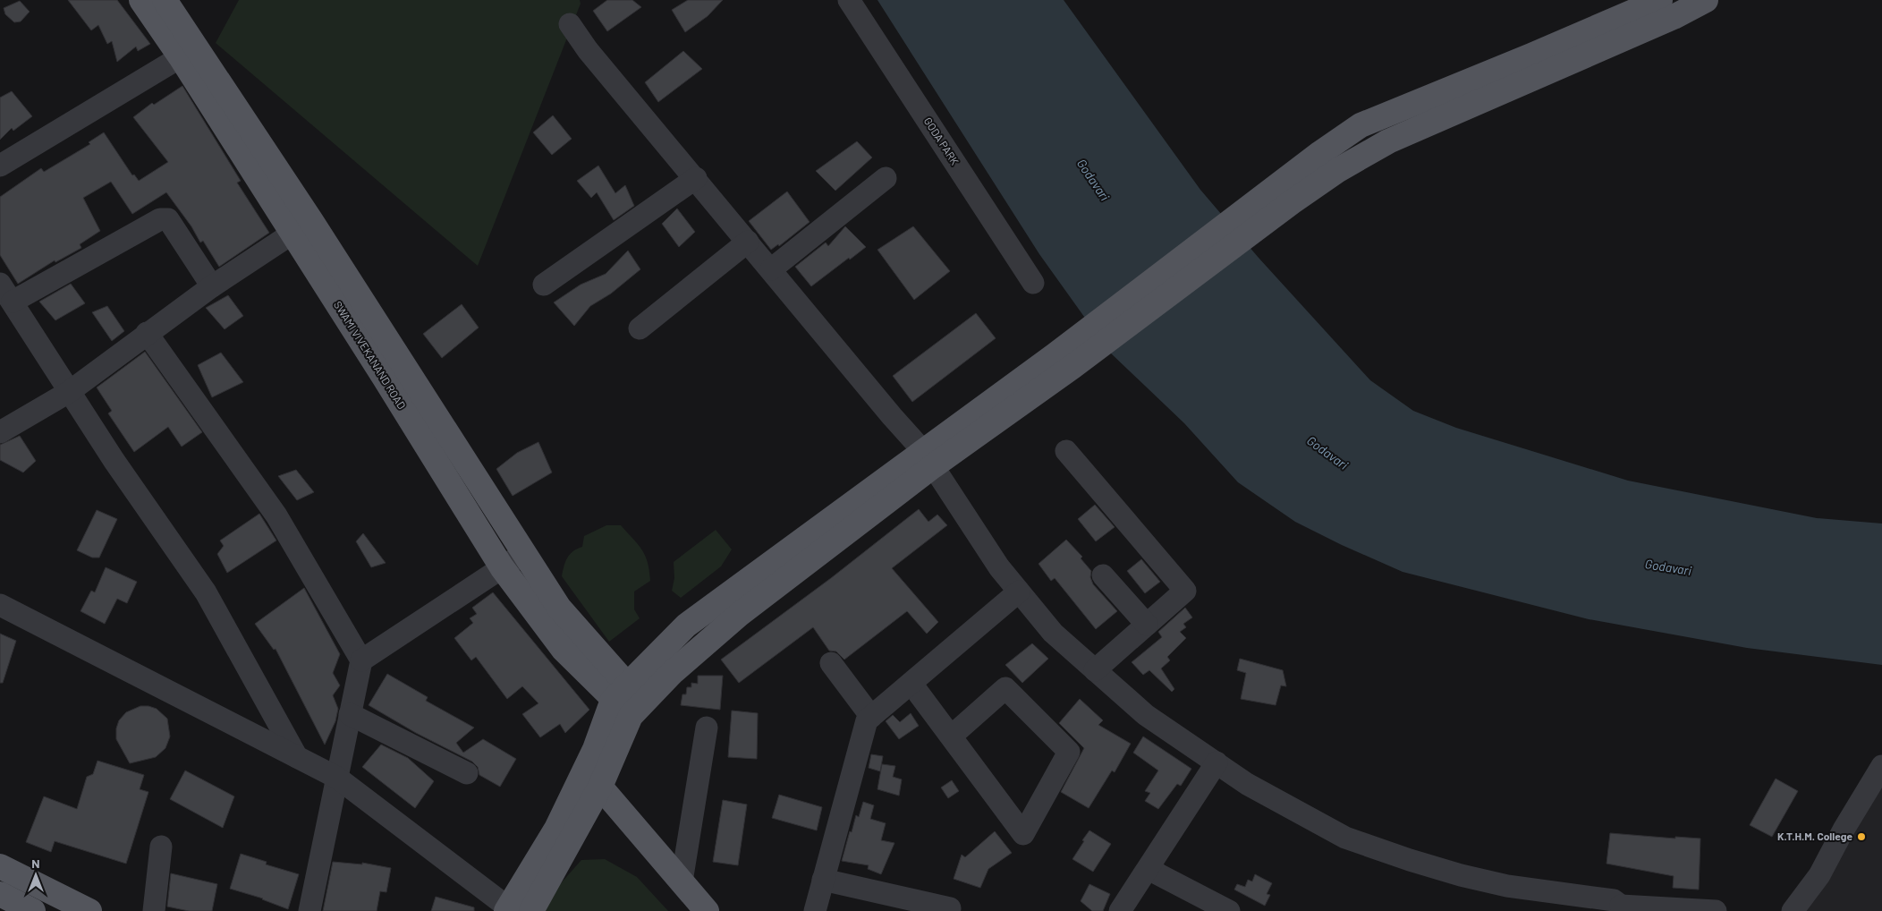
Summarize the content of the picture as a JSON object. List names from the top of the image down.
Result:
{
  "streets": {
    "main road": ["SWAMI VIVEKANAND ROAD"],
    "street": ["GODA PARK"]
  },
  "water": ["Godavari"],
  "places": ["K.T.H.M. College"],
  "north": "top"
}
